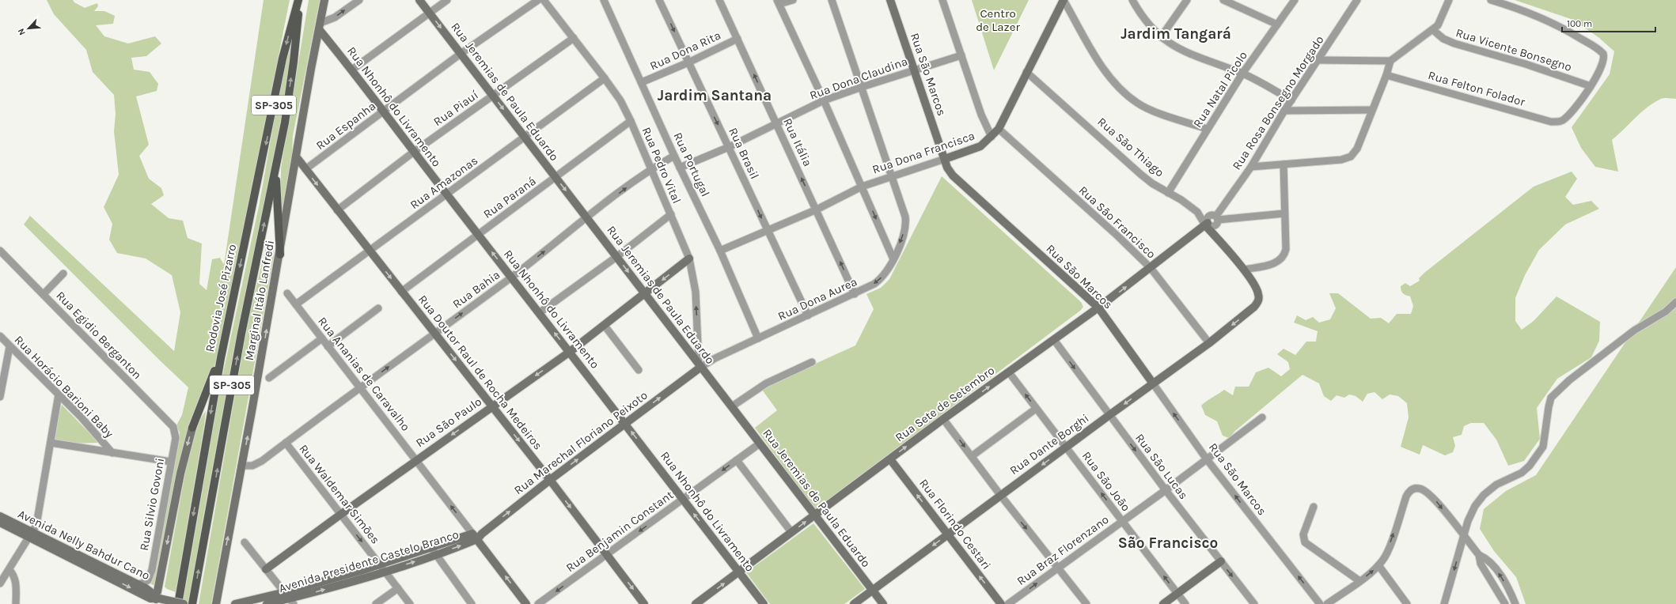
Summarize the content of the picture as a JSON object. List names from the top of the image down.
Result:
{
  "streets": {
    "main road": ["SP-305", "Rodovia José Pizarro"],
    "street": [
      "Rua Vicente Bonsegno",
      "Rua Dona Rita",
      "Rua São Marcos",
      "Rua Dona Claudina",
      "Rua Felton Folador",
      "Rua Natal Picolo",
      "Rua Jeremias de Paula Eduardo",
      "Rua Rosa Bonsegno Morgado",
      "Rua Nhonhô do Livramento",
      "Rua Piauí",
      "Rua Espanha",
      "Rua Itália",
      "Rua São Thiago",
      "Rua Dona Francisca",
      "Rua Brasil",
      "Rua Portugal",
      "Rua Pedro Vital",
      "Rua Amazonas",
      "Rua Paraná",
      "Rua São Francisco",
      "Rua Bahia",
      "Rua Dona Aurea",
      "Marginal Itálo Lanfredi",
      "Rua Egidio Berganton",
      "Rua Doutor Raul de Rocha Medeiros",
      "Rua Ananias de Caravalho",
      "Rua Horácio Barioni Baby",
      "Rua Sete de Setembro",
      "Rua São Paulo",
      "Rua Marechal Floriano Peixoto",
      "Rua Dante Borghi",
      "Rua São Lucas",
      "Rua São João",
      "Rua Waldemar Simões",
      "Rua Silvio Govoni",
      "Rua Florindo Cestari",
      "Rua Benjamin Constant",
      "Avenida Nelly Bahdur Cano",
      "Rua Braz Florenzano",
      "Avenida Presidente Castelo Branco"
    ]
  },
  "crossings": [
    ["Rua Vicente Bonsegno", "Rua Felton Folador"],
    ["Rua Dona Rita", "Rua Itália"],
    ["Rua Dona Rita", "Rua Brasil"],
    ["Rua Dona Rita", "Rua Portugal"],
    ["Rua São Marcos", "Rua Dona Claudina"],
    ["Rua São Marcos", "Rua Dona Francisca"],
    ["Rua São Marcos", "Rua Sete de Setembro"],
    ["Rua São Marcos", "Rua Dante Borghi"],
    ["Rua São Marcos", "Rua Braz Florenzano"],
    ["Rua Dona Claudina", "Rua Itália"],
    ["Rua Dona Claudina", "Rua Brasil"],
    ["Rua Dona Claudina", "Rua Portugal"],
    ["Rua Natal Picolo", "Rua São Thiago"],
    ["Rua Jeremias de Paula Eduardo", "Rua Piauí"],
    ["Rua Jeremias de Paula Eduardo", "Rua Espanha"],
    ["Rua Jeremias de Paula Eduardo", "Rua Pedro Vital"],
    ["Rua Jeremias de Paula Eduardo", "Rua Amazonas"],
    ["Rua Jeremias de Paula Eduardo", "Rua Paraná"],
    ["Rua Jeremias de Paula Eduardo", "Rua Bahia"],
    ["Rua Jeremias de Paula Eduardo", "Rua Dona Aurea"],
    ["Rua Jeremias de Paula Eduardo", "Rua Sete de Setembro"],
    ["Rua Jeremias de Paula Eduardo", "Rua São Paulo"],
    ["Rua Jeremias de Paula Eduardo", "Rua Marechal Floriano Peixoto"],
    ["Rua Jeremias de Paula Eduardo", "Rua Dante Borghi"],
    ["Rua Jeremias de Paula Eduardo", "Rua Benjamin Constant"],
    ["SP-305", "Rodovia José Pizarro"],
    ["Rua Nhonhô do Livramento", "Rua Piauí"],
    ["Rua Nhonhô do Livramento", "Rua Espanha"],
    ["Rua Nhonhô do Livramento", "Rua Amazonas"],
    ["Rua Nhonhô do Livramento", "Rua Paraná"],
    ["Rua Nhonhô do Livramento", "Rua Bahia"],
    ["Rua Nhonhô do Livramento", "Marginal Itálo Lanfredi"],
    ["Rua Nhonhô do Livramento", "Rua Sete de Setembro"],
    ["Rua Nhonhô do Livramento", "Rua São Paulo"],
    ["Rua Nhonhô do Livramento", "Rua Marechal Floriano Peixoto"],
    ["Rua Nhonhô do Livramento", "Rua Benjamin Constant"],
    ["Rua Piauí", "Rua Pedro Vital"],
    ["Rua Piauí", "Rua Doutor Raul de Rocha Medeiros"],
    ["Rua Espanha", "Rua Doutor Raul de Rocha Medeiros"],
    ["Rua Itália", "Rua Dona Francisca"],
    ["Rua Itália", "Rua Dona Aurea"],
    ["Rua São Thiago", "Rua Dona Francisca"],
    ["Rua São Thiago", "Rua Sete de Setembro"],
    ["Rua São Thiago", "Rua Dante Borghi"],
    ["Rua Dona Francisca", "Rua Brasil"],
    ["Rua Dona Francisca", "Rua Portugal"],
    ["Rua Dona Francisca", "Rua São Francisco"],
    ["Rua Dona Francisca", "Rua Dona Aurea"],
    ["Rua Brasil", "Rua Dona Aurea"],
    ["Rua Portugal", "Rua Bahia"],
    ["Rua Portugal", "Rua Dona Aurea"],
    ["Rua Pedro Vital", "Rua Amazonas"],
    ["Rua Pedro Vital", "Rua Paraná"],
    ["Rua Pedro Vital", "Rua Bahia"],
    ["Rua Pedro Vital", "Rua Dona Aurea"],
    ["Rua Pedro Vital", "Rua São Paulo"],
    ["Rua Pedro Vital", "Rua Marechal Floriano Peixoto"],
    ["Rua Amazonas", "Rua Doutor Raul de Rocha Medeiros"],
    ["Rua Amazonas", "Rua Ananias de Caravalho"],
    ["Rua Paraná", "Rua Doutor Raul de Rocha Medeiros"],
    ["Rua São Francisco", "Rua Sete de Setembro"],
    ["Rua São Francisco", "Rua Dante Borghi"],
    ["Rua Bahia", "Marginal Itálo Lanfredi"],
    ["Rua Bahia", "Rua Doutor Raul de Rocha Medeiros"],
    ["Rua Bahia", "Rua Ananias de Caravalho"],
    ["Rua Bahia", "Rua Waldemar Simões"],
    ["Rua Dona Aurea", "Rua Marechal Floriano Peixoto"],
    ["Marginal Itálo Lanfredi", "Rua Doutor Raul de Rocha Medeiros"],
    ["Rua Egidio Berganton", "Rua Silvio Govoni"],
    ["Rua Doutor Raul de Rocha Medeiros", "Rua São Paulo"],
    ["Rua Doutor Raul de Rocha Medeiros", "Rua Marechal Floriano Peixoto"],
    ["Rua Doutor Raul de Rocha Medeiros", "Rua Benjamin Constant"],
    ["Rua Ananias de Caravalho", "Rua São Paulo"],
    ["Rua Ananias de Caravalho", "Rua Marechal Floriano Peixoto"],
    ["Rua Ananias de Caravalho", "Avenida Presidente Castelo Branco"],
    ["Rua Sete de Setembro", "Rua São Lucas"],
    ["Rua Sete de Setembro", "Rua São João"],
    ["Rua Sete de Setembro", "Rua Florindo Cestari"],
    ["Rua São Paulo", "Rua Waldemar Simões"],
    ["Rua Marechal Floriano Peixoto", "Avenida Presidente Castelo Branco"],
    ["Rua Dante Borghi", "Rua São Lucas"],
    ["Rua Dante Borghi", "Rua São João"],
    ["Rua Dante Borghi", "Rua Florindo Cestari"],
    ["Rua São Lucas", "Rua Braz Florenzano"],
    ["Rua São João", "Rua Braz Florenzano"],
    ["Rua Waldemar Simões", "Avenida Presidente Castelo Branco"],
    ["Rua Silvio Govoni", "Avenida Nelly Bahdur Cano"]
  ],
  "one_way": [
    "Rua São Marcos",
    "Rua Brasil",
    "Rua Dona Aurea",
    "Rua Doutor Raul de Rocha Medeiros",
    "Rua Sete de Setembro",
    "Rua São Paulo",
    "Rua Marechal Floriano Peixoto",
    "Rua Dante Borghi",
    "Rua São Lucas",
    "Rua São João",
    "Rua Benjamin Constant"
  ],
  "districts": ["Jardim Tangará", "Jardim Santana", "São Francisco"],
  "parks": ["Centro de Lazer"],
  "scale_bar": "100 m",
  "north": "bottom left"
}
